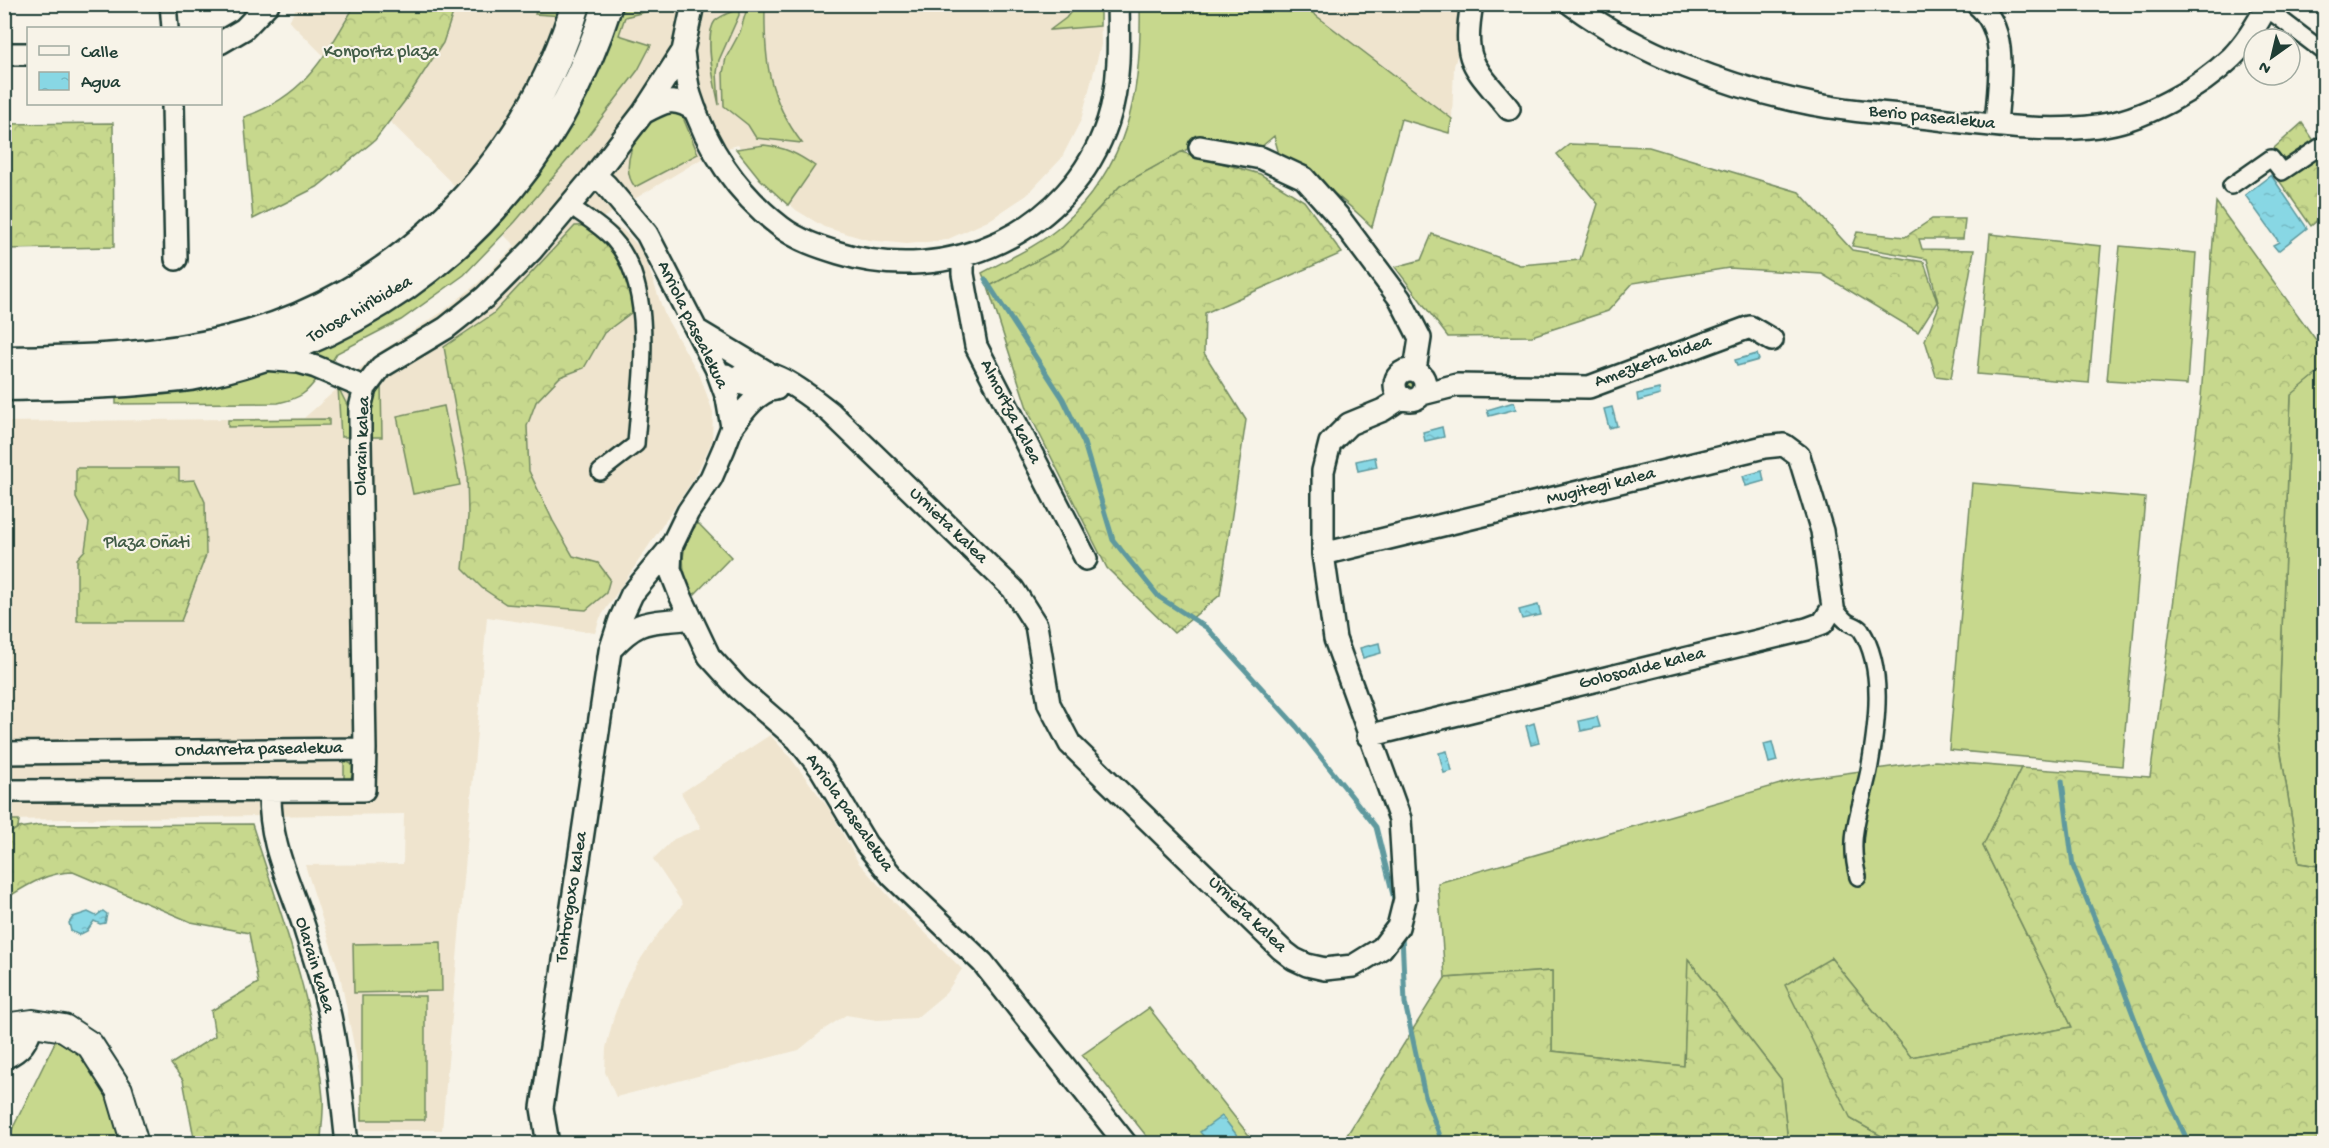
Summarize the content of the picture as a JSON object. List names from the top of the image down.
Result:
{
  "streets": {
    "main road": ["Tolosa hiribidea"],
    "street": [
      "Berio pasealekua",
      "Arriola pasealekua",
      "Amezketa bidea",
      "Almortza kalea",
      "Olarain kalea",
      "Mugitegi kalea",
      "Urnieta kalea",
      "Golosoalde kalea",
      "Ondarreta pasealekua",
      "Tontorgoxo kalea"
    ]
  },
  "crossings": [
    ["Arriola pasealekua", "Olarain kalea"],
    ["Arriola pasealekua", "Tontorgoxo kalea"],
    ["Amezketa bidea", "Urnieta kalea"],
    ["Olarain kalea", "Ondarreta pasealekua"],
    ["Mugitegi kalea", "Urnieta kalea"],
    ["Mugitegi kalea", "Golosoalde kalea"],
    ["Urnieta kalea", "Golosoalde kalea"]
  ],
  "parks": ["Konporta plaza", "Plaza Oñati"],
  "legend": ["Calle", "Agua"],
  "north": "bottom left"
}
